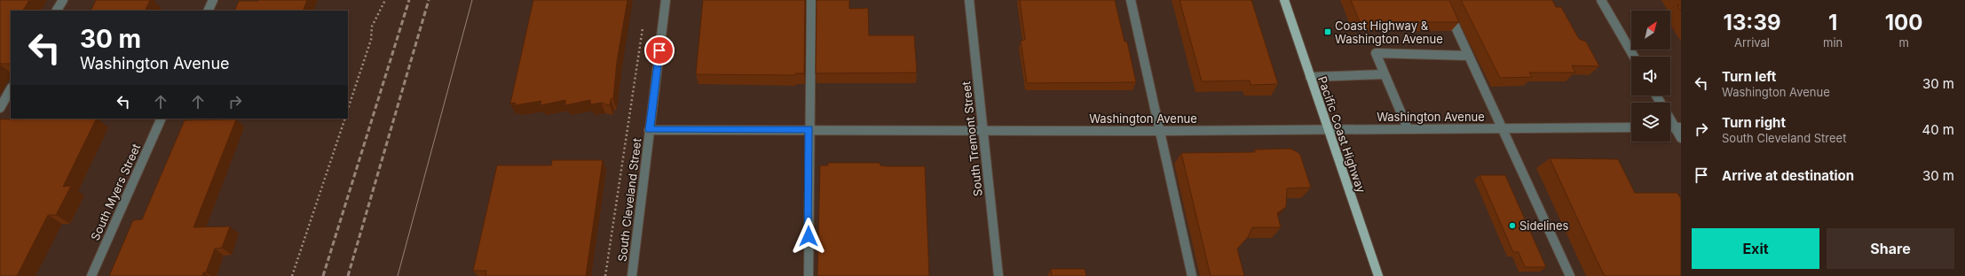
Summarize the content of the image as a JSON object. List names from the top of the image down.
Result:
{
  "streets": {
    "main road": ["Pacific Coast Highway"],
    "street": [
      "Washington Avenue",
      "South Tremont Street",
      "South Myers Street",
      "South Cleveland Street"
    ]
  },
  "crossings": [
    ["Washington Avenue", "Pacific Coast Highway"],
    ["Washington Avenue", "South Tremont Street"],
    ["Washington Avenue", "South Cleveland Street"]
  ],
  "places": {
    "transit": ["Coast Highway & Washington Avenue"],
    "other": ["Sidelines"]
  },
  "north": "top right",
  "page": {
    "eta": [
      "13:39",
      "Arrival",
      "1",
      "min",
      "100",
      "m"
    ],
    "turn": ["30 m", "Washington Avenue"],
    "list": [
      {
        "name": "Turn left",
        "note": "Washington Avenue",
        "value": "30 m"
      },
      {
        "name": "Turn right",
        "note": "South Cleveland Street",
        "value": "40 m"
      },
      {
        "name": "Arrive at destination",
        "value": "30 m"
      }
    ],
    "buttons": ["Exit", "Share"]
  }
}
